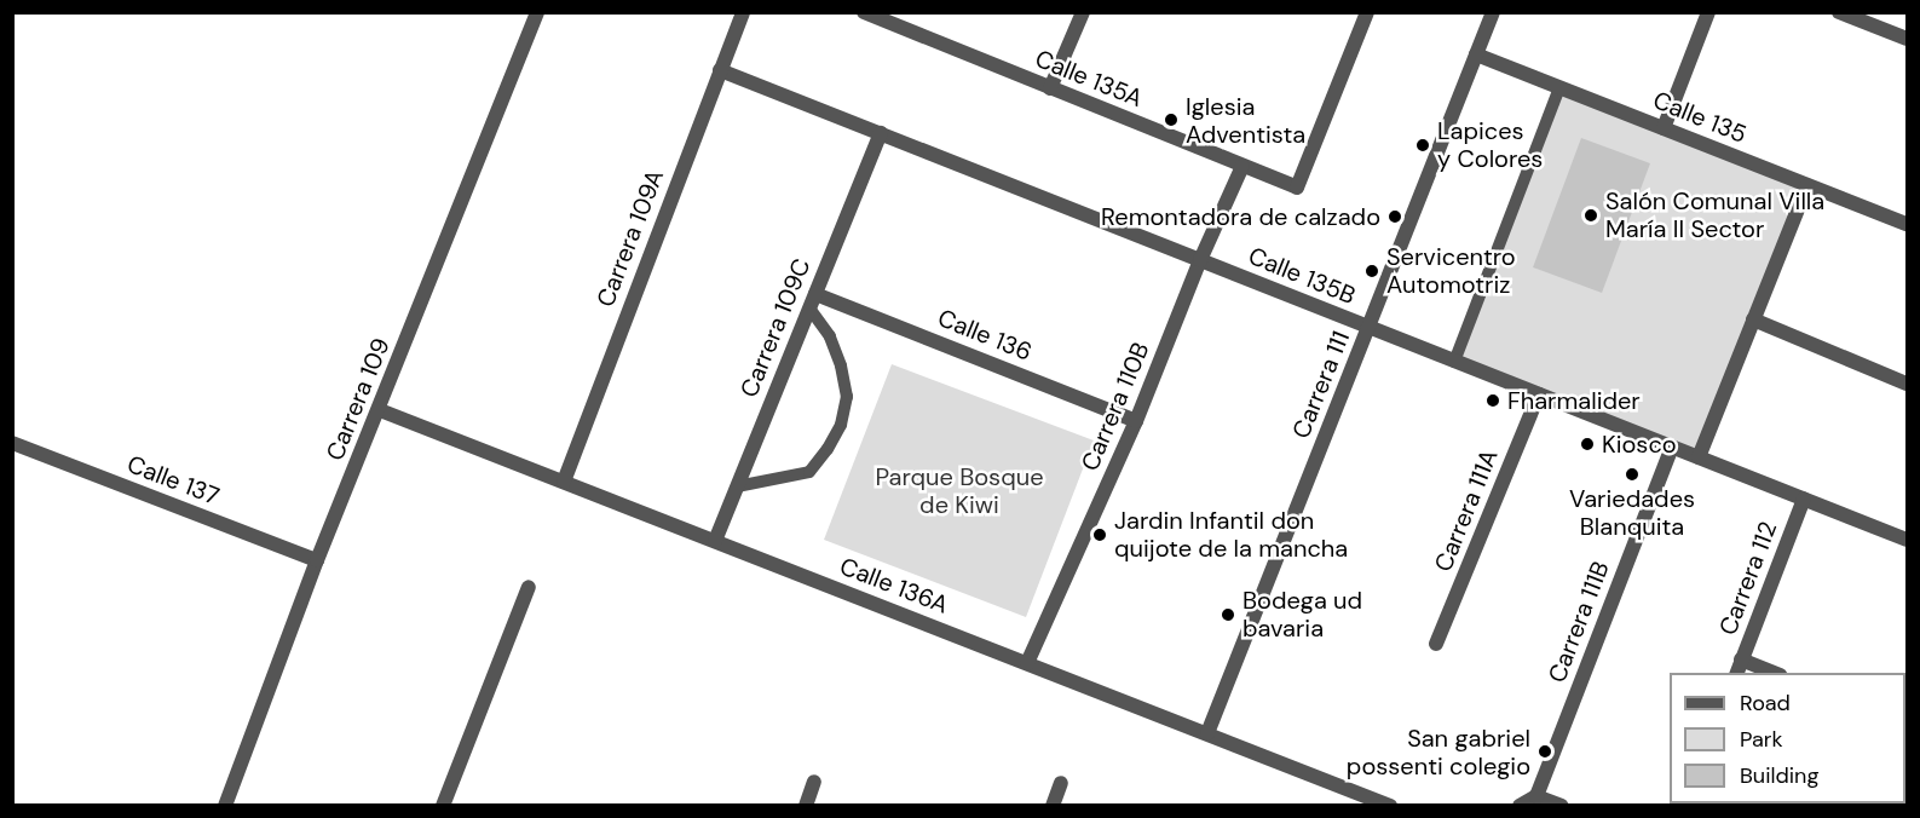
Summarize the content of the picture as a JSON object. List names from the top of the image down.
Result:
{
  "streets": {
    "street": [
      "Calle 135A",
      "Calle 135",
      "Carrera 109A",
      "Calle 135B",
      "Carrera 109C",
      "Calle 136",
      "Carrera 111",
      "Carrera 109",
      "Carrera 110B",
      "Calle 137",
      "Carrera 111A",
      "Carrera 112",
      "Calle 136A",
      "Carrera 111B"
    ]
  },
  "crossings": [
    ["Calle 135A", "Carrera 110B"],
    ["Calle 135", "Carrera 111"],
    ["Carrera 109A", "Calle 135B"],
    ["Carrera 109A", "Calle 136A"],
    ["Calle 135B", "Carrera 109C"],
    ["Calle 135B", "Carrera 111"],
    ["Calle 135B", "Carrera 110B"],
    ["Calle 135B", "Carrera 111A"],
    ["Calle 135B", "Carrera 112"],
    ["Calle 135B", "Carrera 111B"],
    ["Carrera 109C", "Calle 136"],
    ["Carrera 109C", "Calle 136A"],
    ["Calle 136", "Carrera 110B"],
    ["Carrera 111", "Calle 136A"],
    ["Carrera 109", "Calle 137"],
    ["Carrera 109", "Calle 136A"],
    ["Carrera 110B", "Calle 136A"]
  ],
  "parks": ["Parque Bosque de Kiwi"],
  "places": [
    "Iglesia Adventista",
    "Lapices y Colores",
    "Salón Comunal Villa María II Sector",
    "Remontadora de calzado",
    "Servicentro Automotriz",
    "Fharmalider",
    "Kiosco",
    "Variedades Blanquita",
    "Jardin Infantil don quijote de la mancha",
    "Bodega ud bavaria",
    "San gabriel possenti colegio"
  ],
  "legend": ["Road", "Park", "Building"]
}
